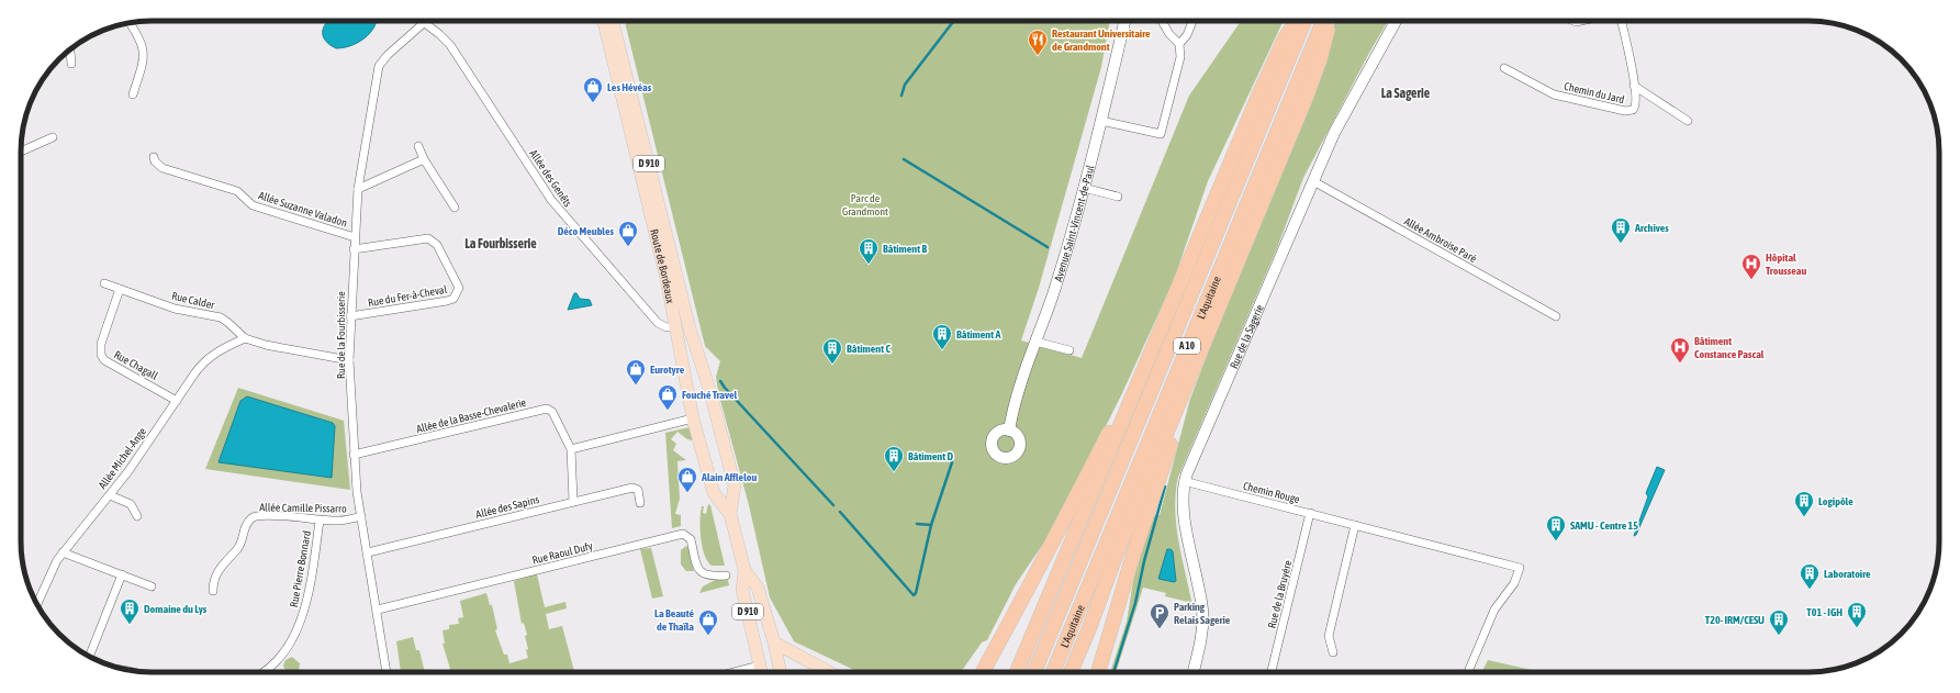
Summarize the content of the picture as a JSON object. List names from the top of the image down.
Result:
{
  "streets": {
    "highway": ["L'Aquitaine", "A 10"],
    "main road": ["D 910", "Route de Bordeaux"],
    "street": [
      "Chemin du Jard",
      "Allée des Genêts",
      "Allée Suzanne Valadon",
      "Avenue Saint-Vincent-de-Paul",
      "Allée Ambroise Paré",
      "Rue du Fer-à-Cheval",
      "Rue Calder",
      "Rue de la Fourbisserie",
      "Rue de la Sagerie",
      "Rue Chagall",
      "Allée de la Basse-Chevalerie",
      "Allée Michel-Ange",
      "Chemin Rouge",
      "Allée des Sapins",
      "Allée Camille Pissarro",
      "Rue Raoul Dufy",
      "Rue Pierre Bonnard",
      "Rue de la Bruyère"
    ]
  },
  "crossings": [
    ["D 910", "Route de Bordeaux"],
    ["Allée des Genêts", "Route de Bordeaux"],
    ["Allée des Genêts", "Rue de la Fourbisserie"],
    ["Allée Suzanne Valadon", "Rue de la Fourbisserie"],
    ["Allée Ambroise Paré", "Rue de la Sagerie"],
    ["Rue du Fer-à-Cheval", "Rue de la Fourbisserie"],
    ["Rue Calder", "Rue de la Fourbisserie"],
    ["Rue Calder", "Rue Chagall"],
    ["Rue Calder", "Allée Michel-Ange"],
    ["Rue de la Fourbisserie", "Allée de la Basse-Chevalerie"],
    ["Rue de la Fourbisserie", "Allée des Sapins"],
    ["Rue de la Fourbisserie", "Allée Camille Pissarro"],
    ["Rue de la Fourbisserie", "Rue Raoul Dufy"],
    ["Rue de la Sagerie", "Chemin Rouge"],
    ["Rue Chagall", "Allée Michel-Ange"],
    ["Allée de la Basse-Chevalerie", "Allée des Sapins"],
    ["Chemin Rouge", "Rue de la Bruyère"],
    ["Allée Camille Pissarro", "Rue Pierre Bonnard"]
  ],
  "districts": ["La Sagerie", "La Fourbisserie"],
  "parks": ["Parc de Grandmont"],
  "places": {
    "restaurant": ["Restaurant Universitaire de Grandmont"],
    "shop": [
      "Les Hévéas",
      "Déco Meubles",
      "Eurotyre",
      "Fouché Travel",
      "Alain Afflelou",
      "La Beauté de Thaïla"
    ],
    "building": [
      "Archives",
      "Bâtiment B",
      "Bâtiment A",
      "Bâtiment C",
      "Bâtiment D",
      "Logipôle",
      "SAMU - Centre 15",
      "Laboratoire",
      "Domaine du Lys",
      "T01 - IGH",
      "T20- IRM/CESU"
    ],
    "hospital": ["Hôpital Trousseau", "Bâtiment Constance Pascal"],
    "parking": ["Parking Relais Sagerie"]
  }
}
